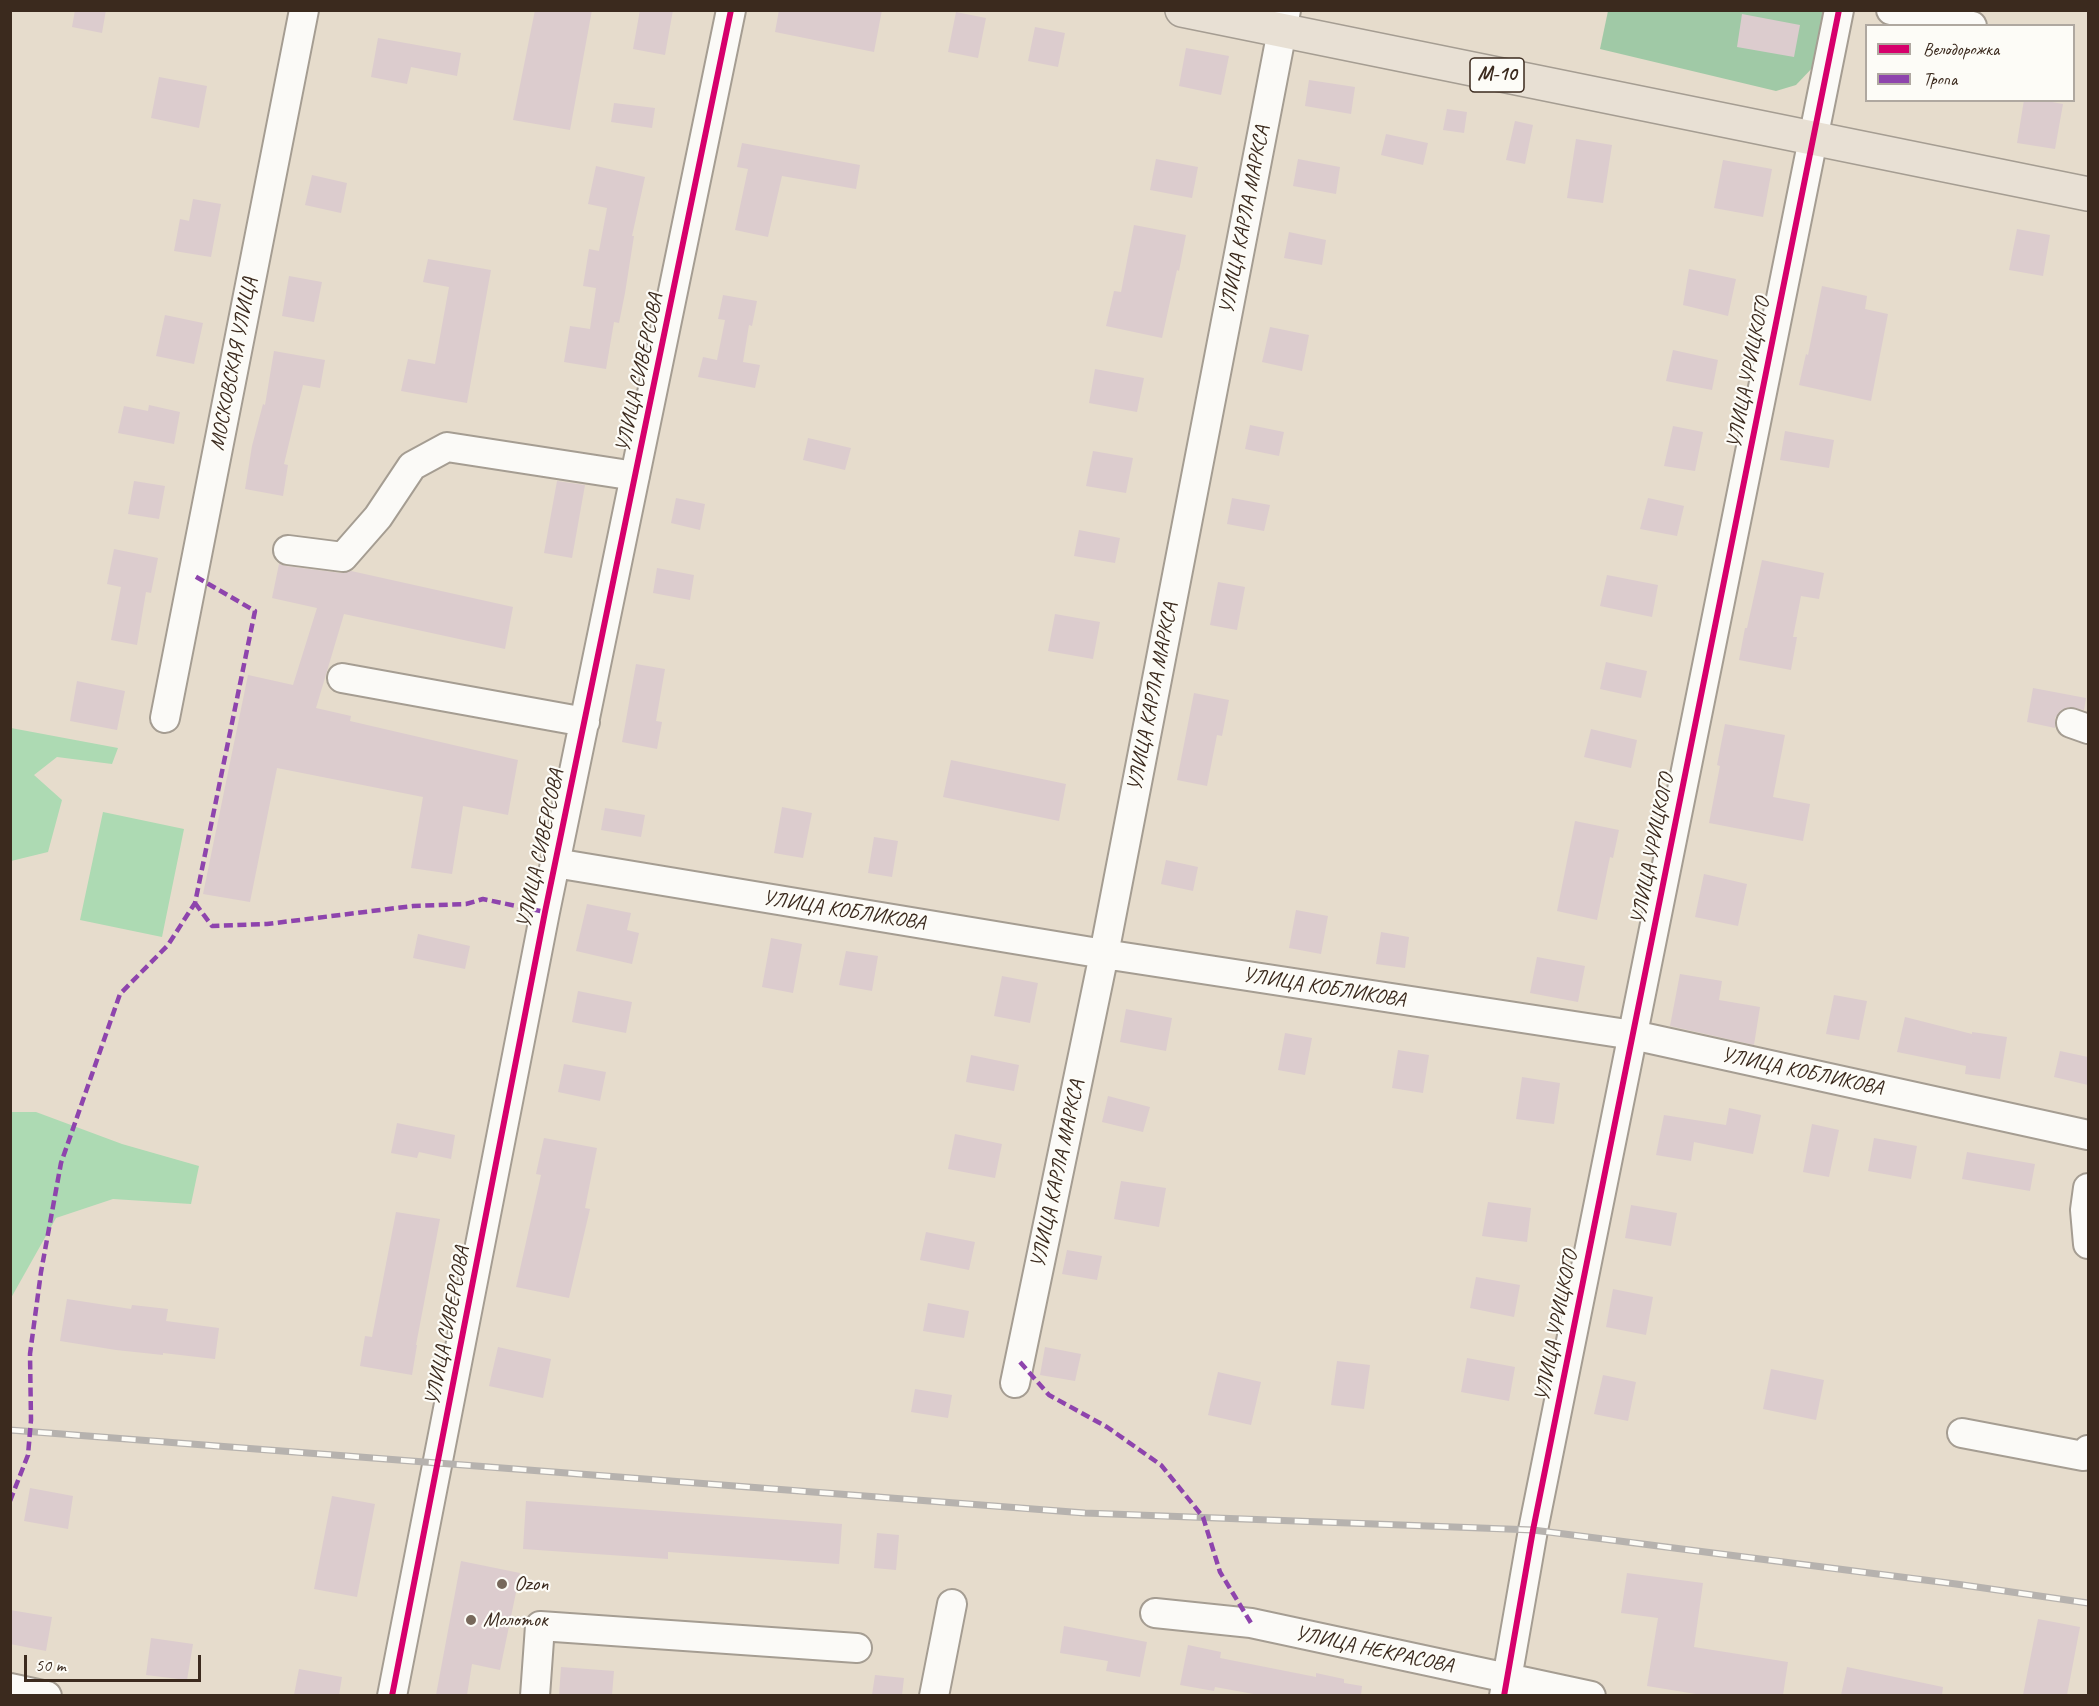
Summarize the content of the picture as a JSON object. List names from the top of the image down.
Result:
{
  "streets": {
    "highway": ["М-10"],
    "street": [
      "УЛИЦА КАРЛА МАРКСА",
      "МОСКОВСКАЯ УЛИЦА",
      "УЛИЦА СИВЕРСОВА",
      "УЛИЦА УРИЦКОГО",
      "УЛИЦА КОБЛИКОВА",
      "УЛИЦА НЕКРАСОВА"
    ]
  },
  "crossings": [
    ["М-10", "УЛИЦА КАРЛА МАРКСА"],
    ["М-10", "УЛИЦА УРИЦКОГО"],
    ["УЛИЦА КАРЛА МАРКСА", "УЛИЦА КОБЛИКОВА"],
    ["УЛИЦА СИВЕРСОВА", "УЛИЦА КОБЛИКОВА"],
    ["УЛИЦА УРИЦКОГО", "УЛИЦА КОБЛИКОВА"],
    ["УЛИЦА УРИЦКОГО", "УЛИЦА НЕКРАСОВА"]
  ],
  "places": ["Ozon", "Молоток"],
  "legend": ["Велодорожка", "Тропа"],
  "scale_bar": "50 m"
}
